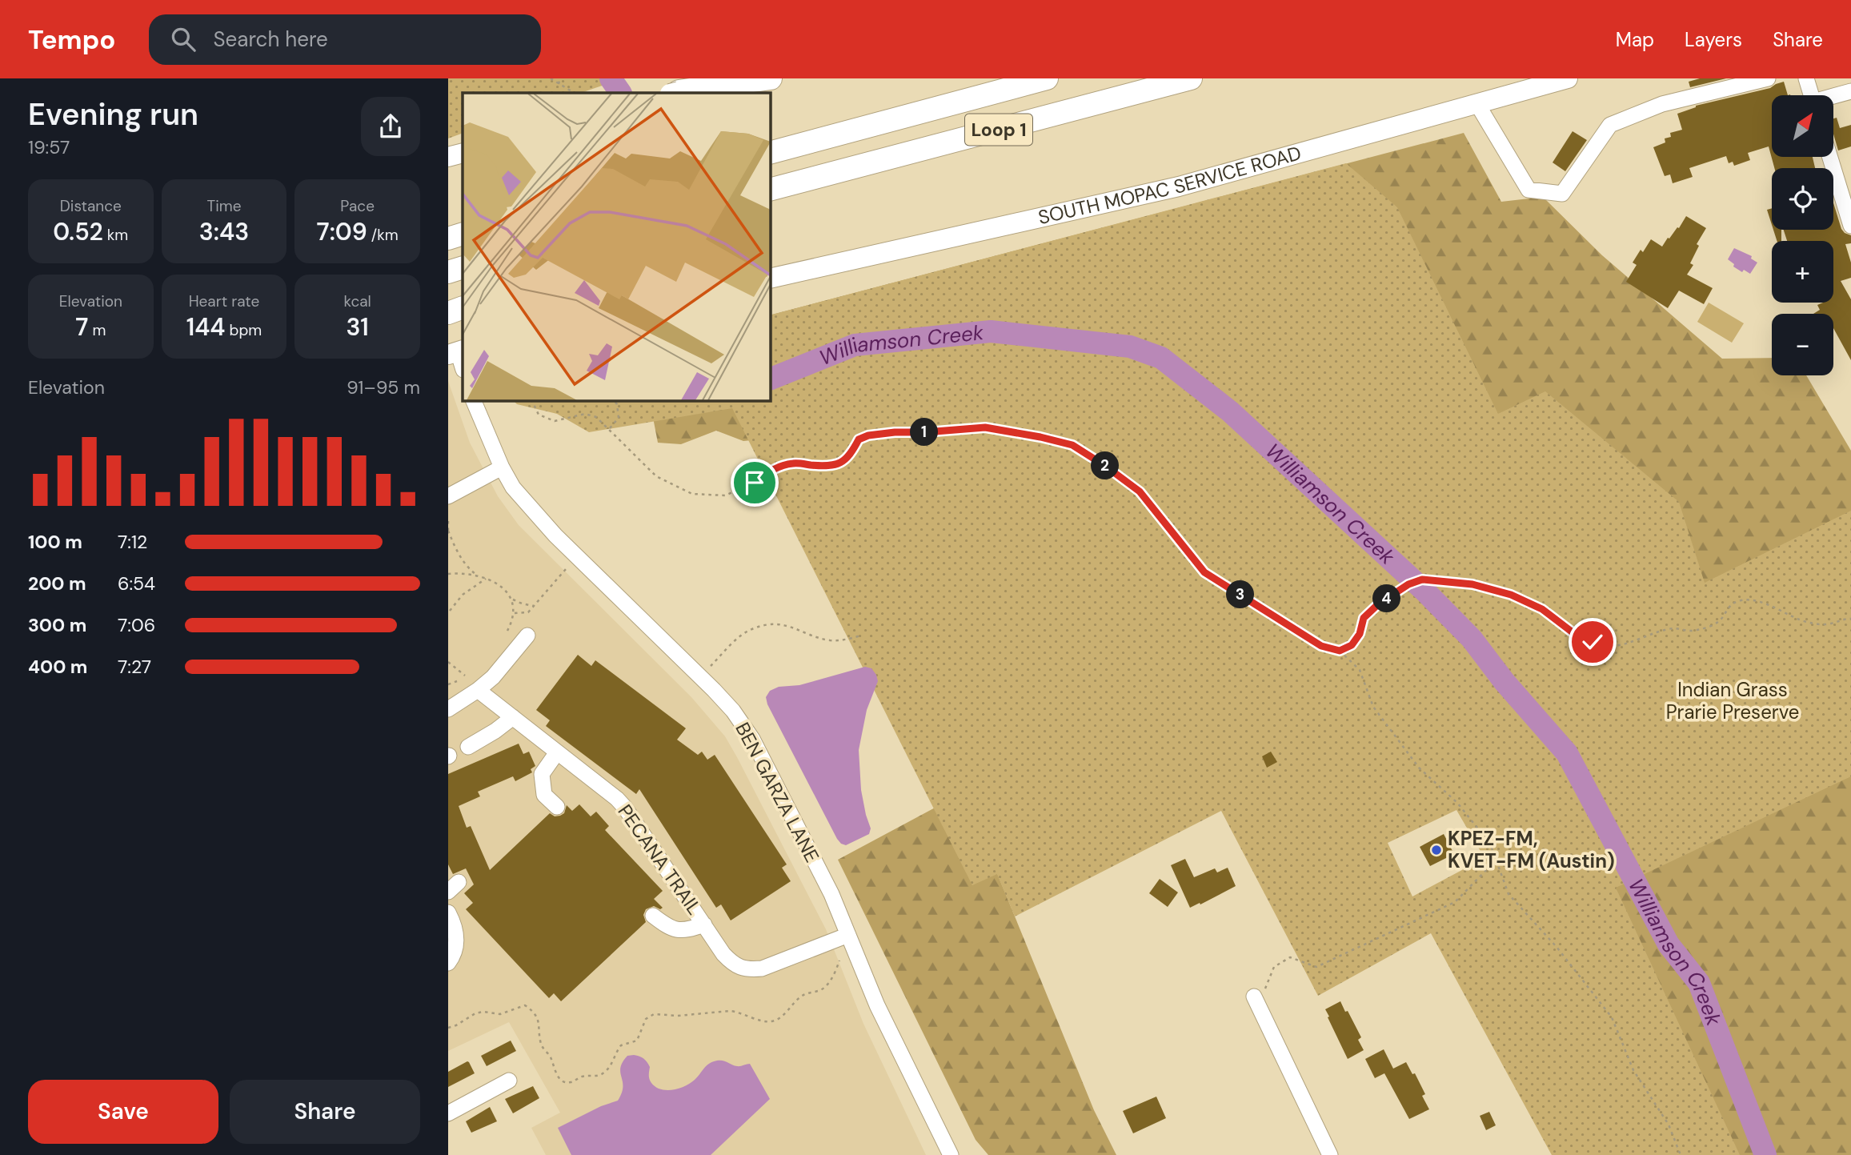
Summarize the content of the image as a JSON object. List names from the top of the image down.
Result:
{
  "streets": {
    "highway": ["Loop 1"],
    "main road": ["SOUTH MOPAC SERVICE ROAD"],
    "street": ["BEN GARZA LANE", "PECANA TRAIL"]
  },
  "crossings": [
    ["BEN GARZA LANE", "PECANA TRAIL"]
  ],
  "water": ["Williamson Creek"],
  "parks": ["Indian Grass Prarie Preserve"],
  "places": ["KPEZ-FM, KVET-FM (Austin)"],
  "north": "top right",
  "page": {
    "header": "Tempo",
    "search": "Search here",
    "nav": ["Map", "Layers", "Share"],
    "heading": ["Evening run", "19:57"],
    "map_buttons": ["+", "−"],
    "stats": [
      ["Distance", "0.52 km"],
      ["Time", "3:43"],
      ["Pace", "7:09 /km"],
      ["Elevation", "7 m"],
      ["Heart rate", "144 bpm"],
      ["kcal", "31"]
    ],
    "chart": ["Elevation", "91–95 m"],
    "pins": [
      "1",
      "2",
      "3",
      "4"
    ],
    "list": [
      {
        "name": "100 m",
        "note": "7:12"
      },
      {
        "name": "200 m",
        "note": "6:54"
      },
      {
        "name": "300 m",
        "note": "7:06"
      },
      {
        "name": "400 m",
        "note": "7:27"
      }
    ],
    "buttons": ["Save", "Share"]
  }
}
